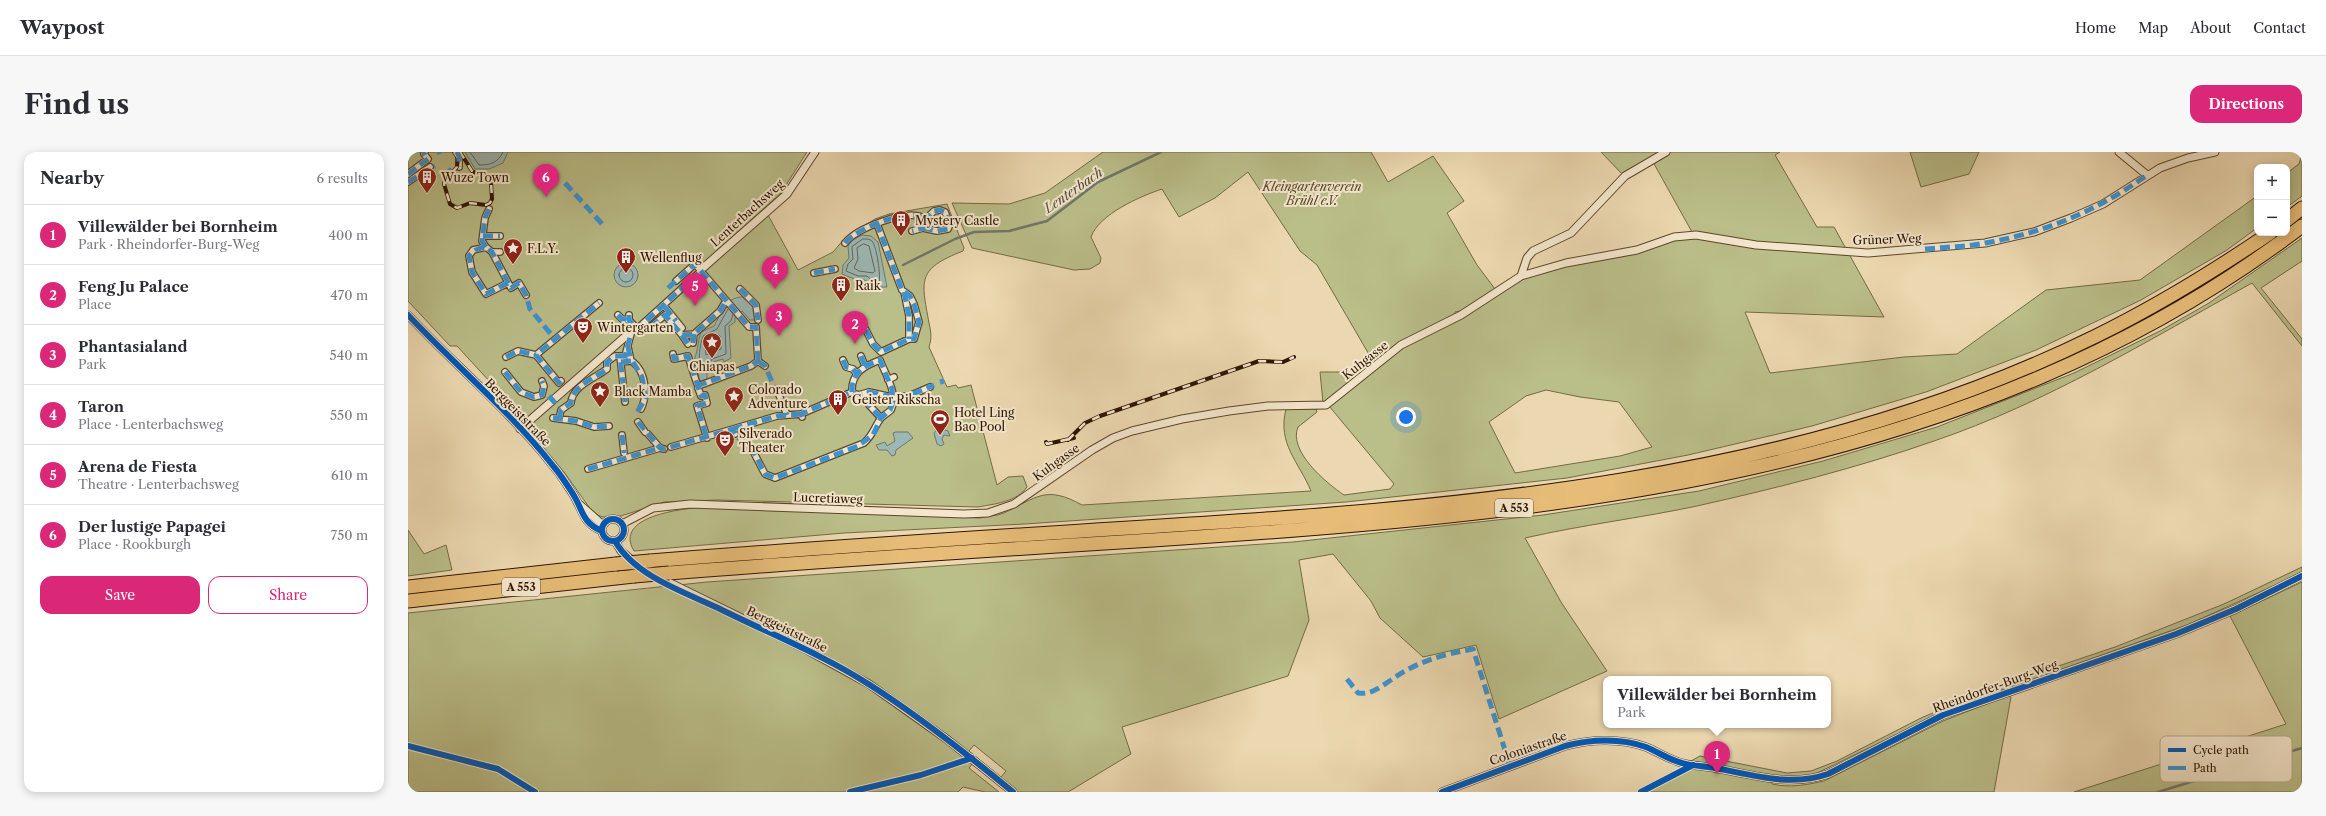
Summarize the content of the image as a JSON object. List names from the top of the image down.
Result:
{
  "streets": {
    "highway": ["A 553"],
    "street": [
      "Lenterbachsweg",
      "Grüner Weg",
      "Kuhgasse",
      "Berggeiststraße",
      "Lucretiaweg",
      "Rheindorfer-Burg-Weg",
      "Coloniastraße"
    ]
  },
  "crossings": [
    ["Grüner Weg", "Kuhgasse"],
    ["Kuhgasse", "Lucretiaweg"],
    ["Berggeiststraße", "Lucretiaweg"],
    ["Rheindorfer-Burg-Weg", "Coloniastraße"]
  ],
  "water": ["Lenterbach"],
  "parks": ["Kleingartenverein Brühl e.V."],
  "places": {
    "building": [
      "Wuze Town",
      "Mystery Castle",
      "Wellenflug",
      "Raik",
      "Geister Rikscha"
    ],
    "place": [
      "F.L.Y.",
      "Chiapas",
      "Black Mamba",
      "Colorado Adventure"
    ],
    "theatre": ["Wintergarten", "Silverado Theater"],
    "sports": ["Hotel Ling Bao Pool"]
  },
  "legend": ["Cycle path", "Path"],
  "page": {
    "header": "Waypost",
    "nav": [
      "Home",
      "Map",
      "About",
      "Contact"
    ],
    "buttons": [
      "Directions",
      ["Save", "Share"]
    ],
    "title": "Find us",
    "heading": ["Nearby", "6 results"],
    "map_buttons": ["+", "−"],
    "pins": [
      "6",
      "4",
      "5",
      "3",
      "2",
      "1"
    ],
    "list": [
      {
        "mark": "1",
        "name": "Villewälder bei Bornheim",
        "note": "Park · Rheindorfer-Burg-Weg",
        "value": "400 m"
      },
      {
        "mark": "2",
        "name": "Feng Ju Palace",
        "note": "Place",
        "value": "470 m"
      },
      {
        "mark": "3",
        "name": "Phantasialand",
        "note": "Park",
        "value": "540 m"
      },
      {
        "mark": "4",
        "name": "Taron",
        "note": "Place · Lenterbachsweg",
        "value": "550 m"
      },
      {
        "mark": "5",
        "name": "Arena de Fiesta",
        "note": "Theatre · Lenterbachsweg",
        "value": "610 m"
      },
      {
        "mark": "6",
        "name": "Der lustige Papagei",
        "note": "Place · Rookburgh",
        "value": "750 m"
      }
    ],
    "popup": ["Villewälder bei Bornheim", "Park"]
  }
}
